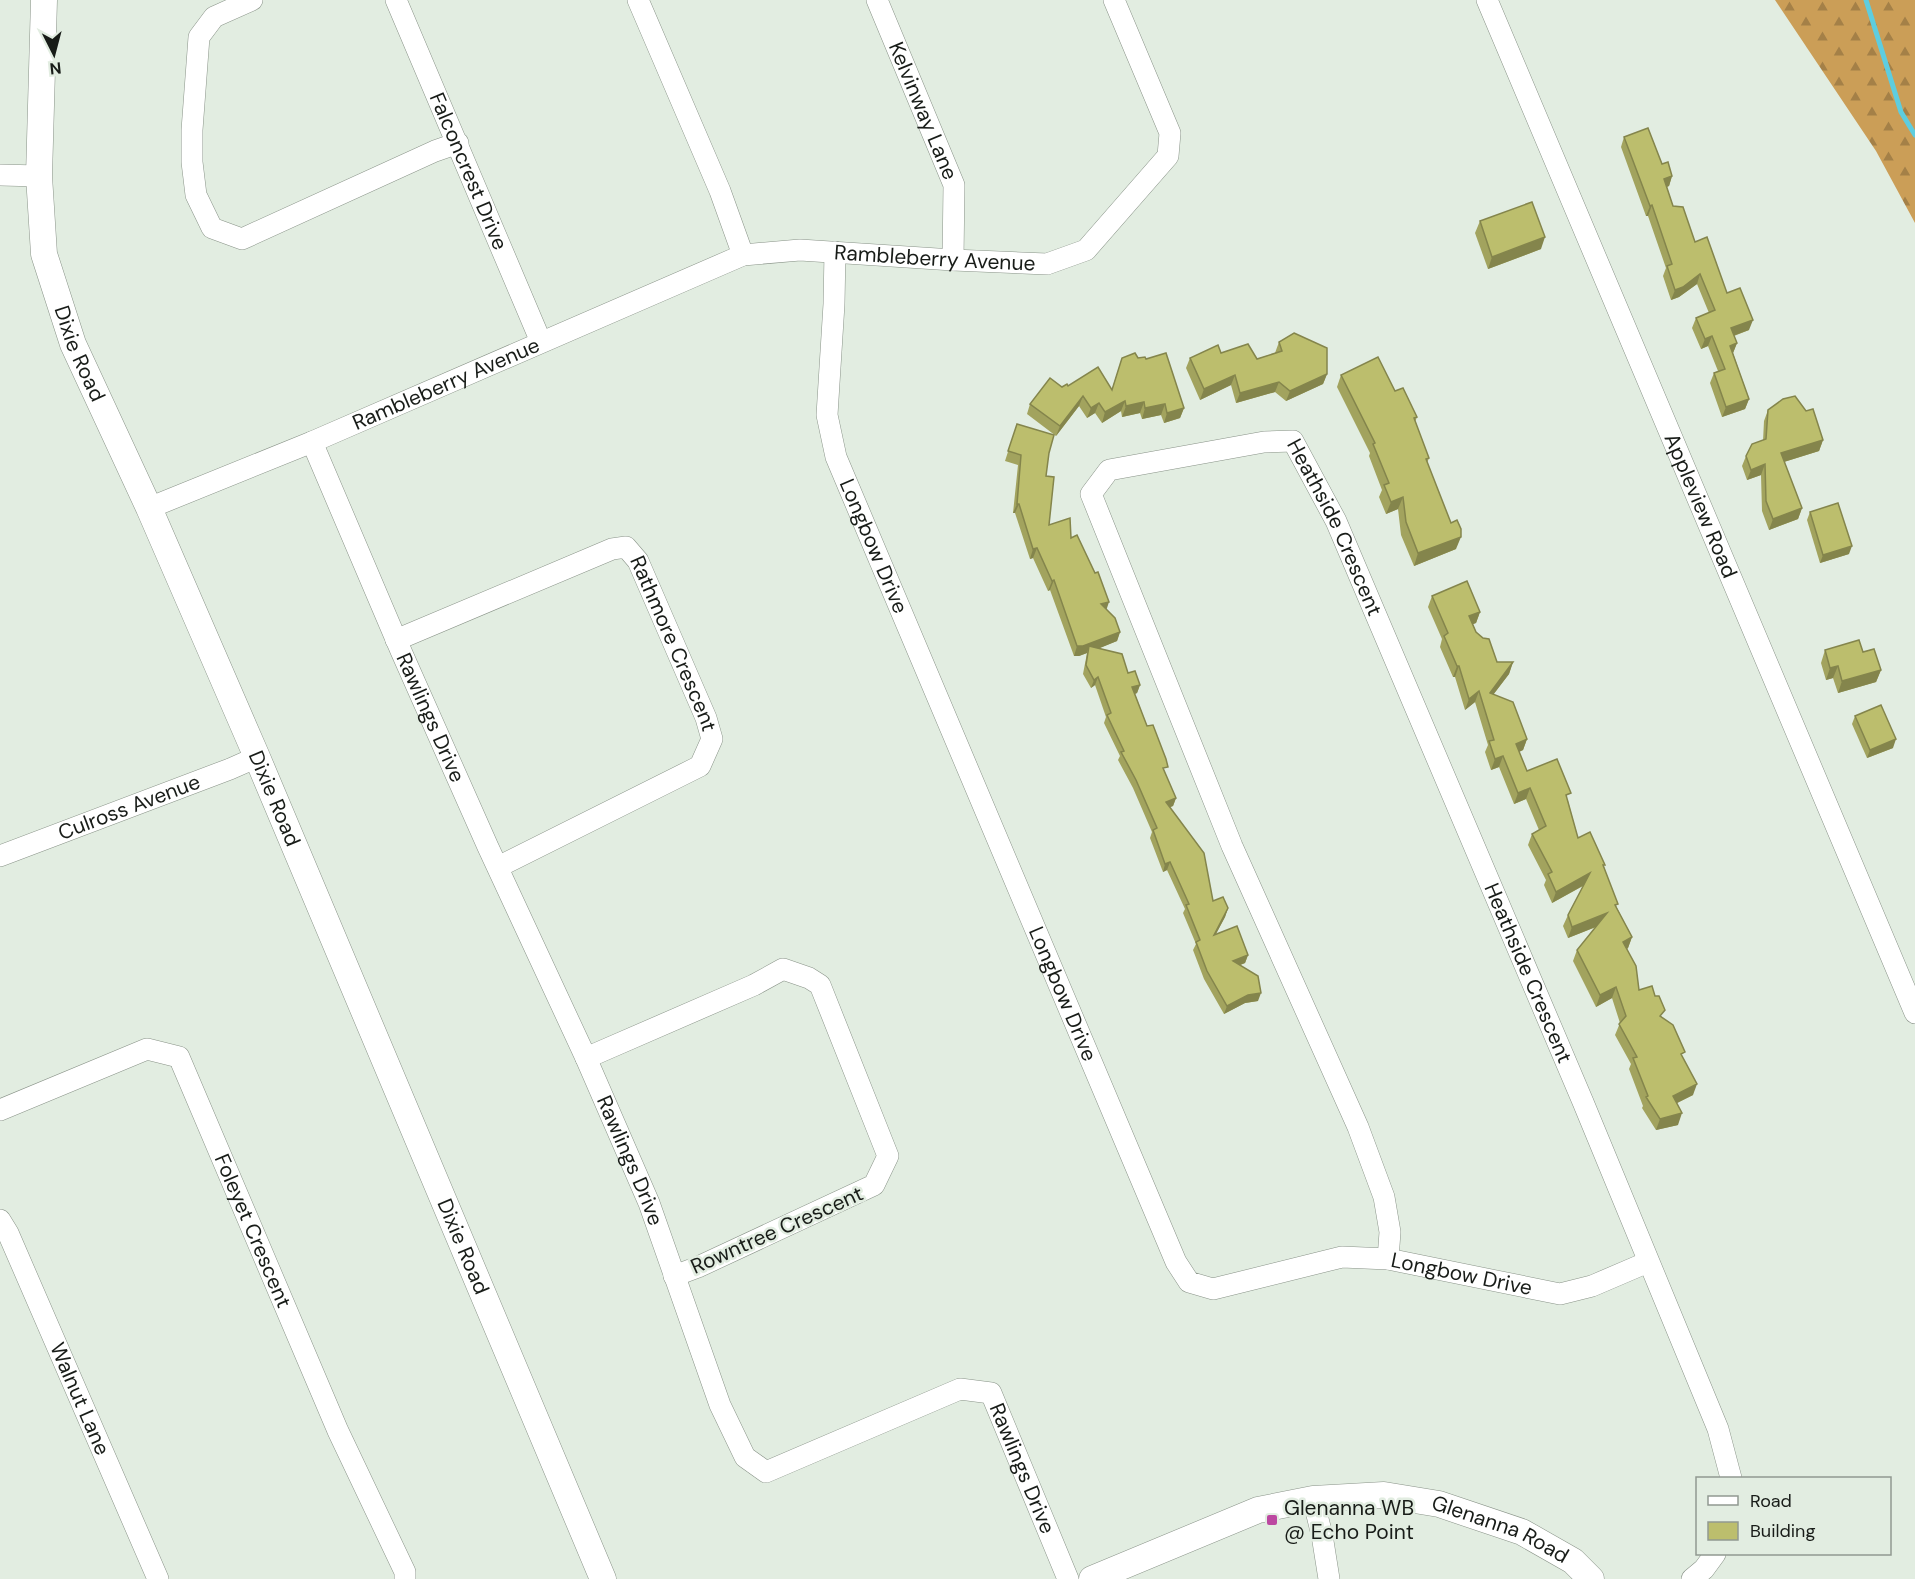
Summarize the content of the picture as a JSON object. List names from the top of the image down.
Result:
{
  "streets": {
    "street": [
      "Kelvinway Lane",
      "Falconcrest Drive",
      "Rambleberry Avenue",
      "Dixie Road",
      "Appleview Road",
      "Heathside Crescent",
      "Longbow Drive",
      "Rathmore Crescent",
      "Rawlings Drive",
      "Culross Avenue",
      "Rowntree Crescent",
      "Foleyet Crescent",
      "Walnut Lane",
      "Glenanna Road"
    ]
  },
  "crossings": [
    ["Kelvinway Lane", "Rambleberry Avenue"],
    ["Falconcrest Drive", "Rambleberry Avenue"],
    ["Rambleberry Avenue", "Dixie Road"],
    ["Rambleberry Avenue", "Longbow Drive"],
    ["Rambleberry Avenue", "Rawlings Drive"],
    ["Dixie Road", "Culross Avenue"],
    ["Heathside Crescent", "Longbow Drive"],
    ["Rathmore Crescent", "Rawlings Drive"],
    ["Rawlings Drive", "Rowntree Crescent"]
  ],
  "places": {
    "transit": ["Glenanna WB @ Echo Point"]
  },
  "legend": ["Road", "Building"],
  "north": "bottom"
}
